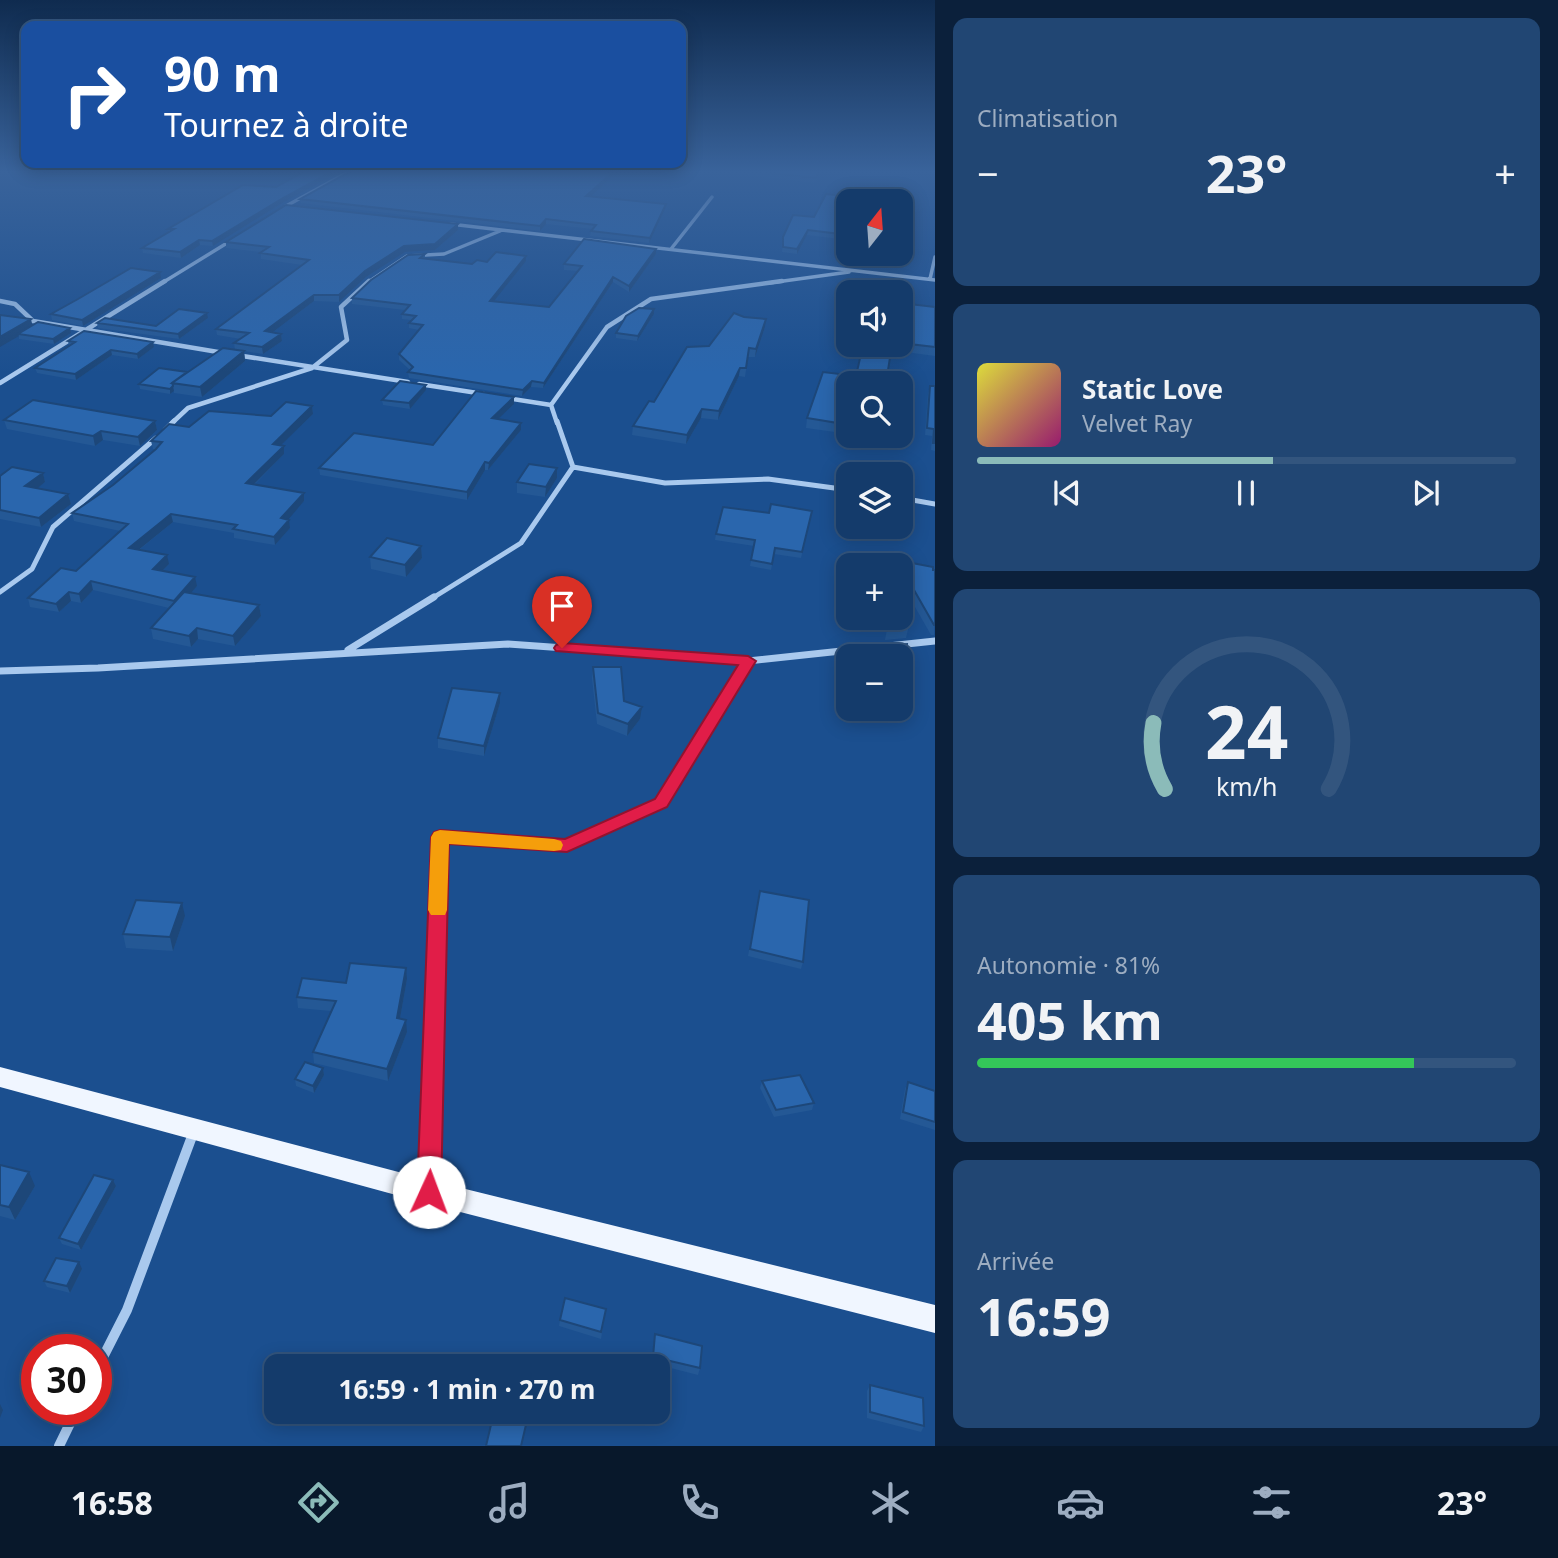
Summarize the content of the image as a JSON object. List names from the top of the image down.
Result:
{
  "north": "top",
  "page": {
    "tile": [
      "Climatisation",
      ["Autonomie · 81%", "405 km"],
      ["Arrivée", "16:59"]
    ],
    "turn": ["90 m", "Tournez à droite"],
    "heat": ["−", "23°", "+"],
    "map_buttons": ["+", "−"],
    "song": ["Static Love", "Velvet Ray"],
    "limit": "30",
    "trip": "16:59 · 1 min · 270 m",
    "tabs": ["16:58", "23°"],
    "gauge": ["24", "km/h"]
  }
}
